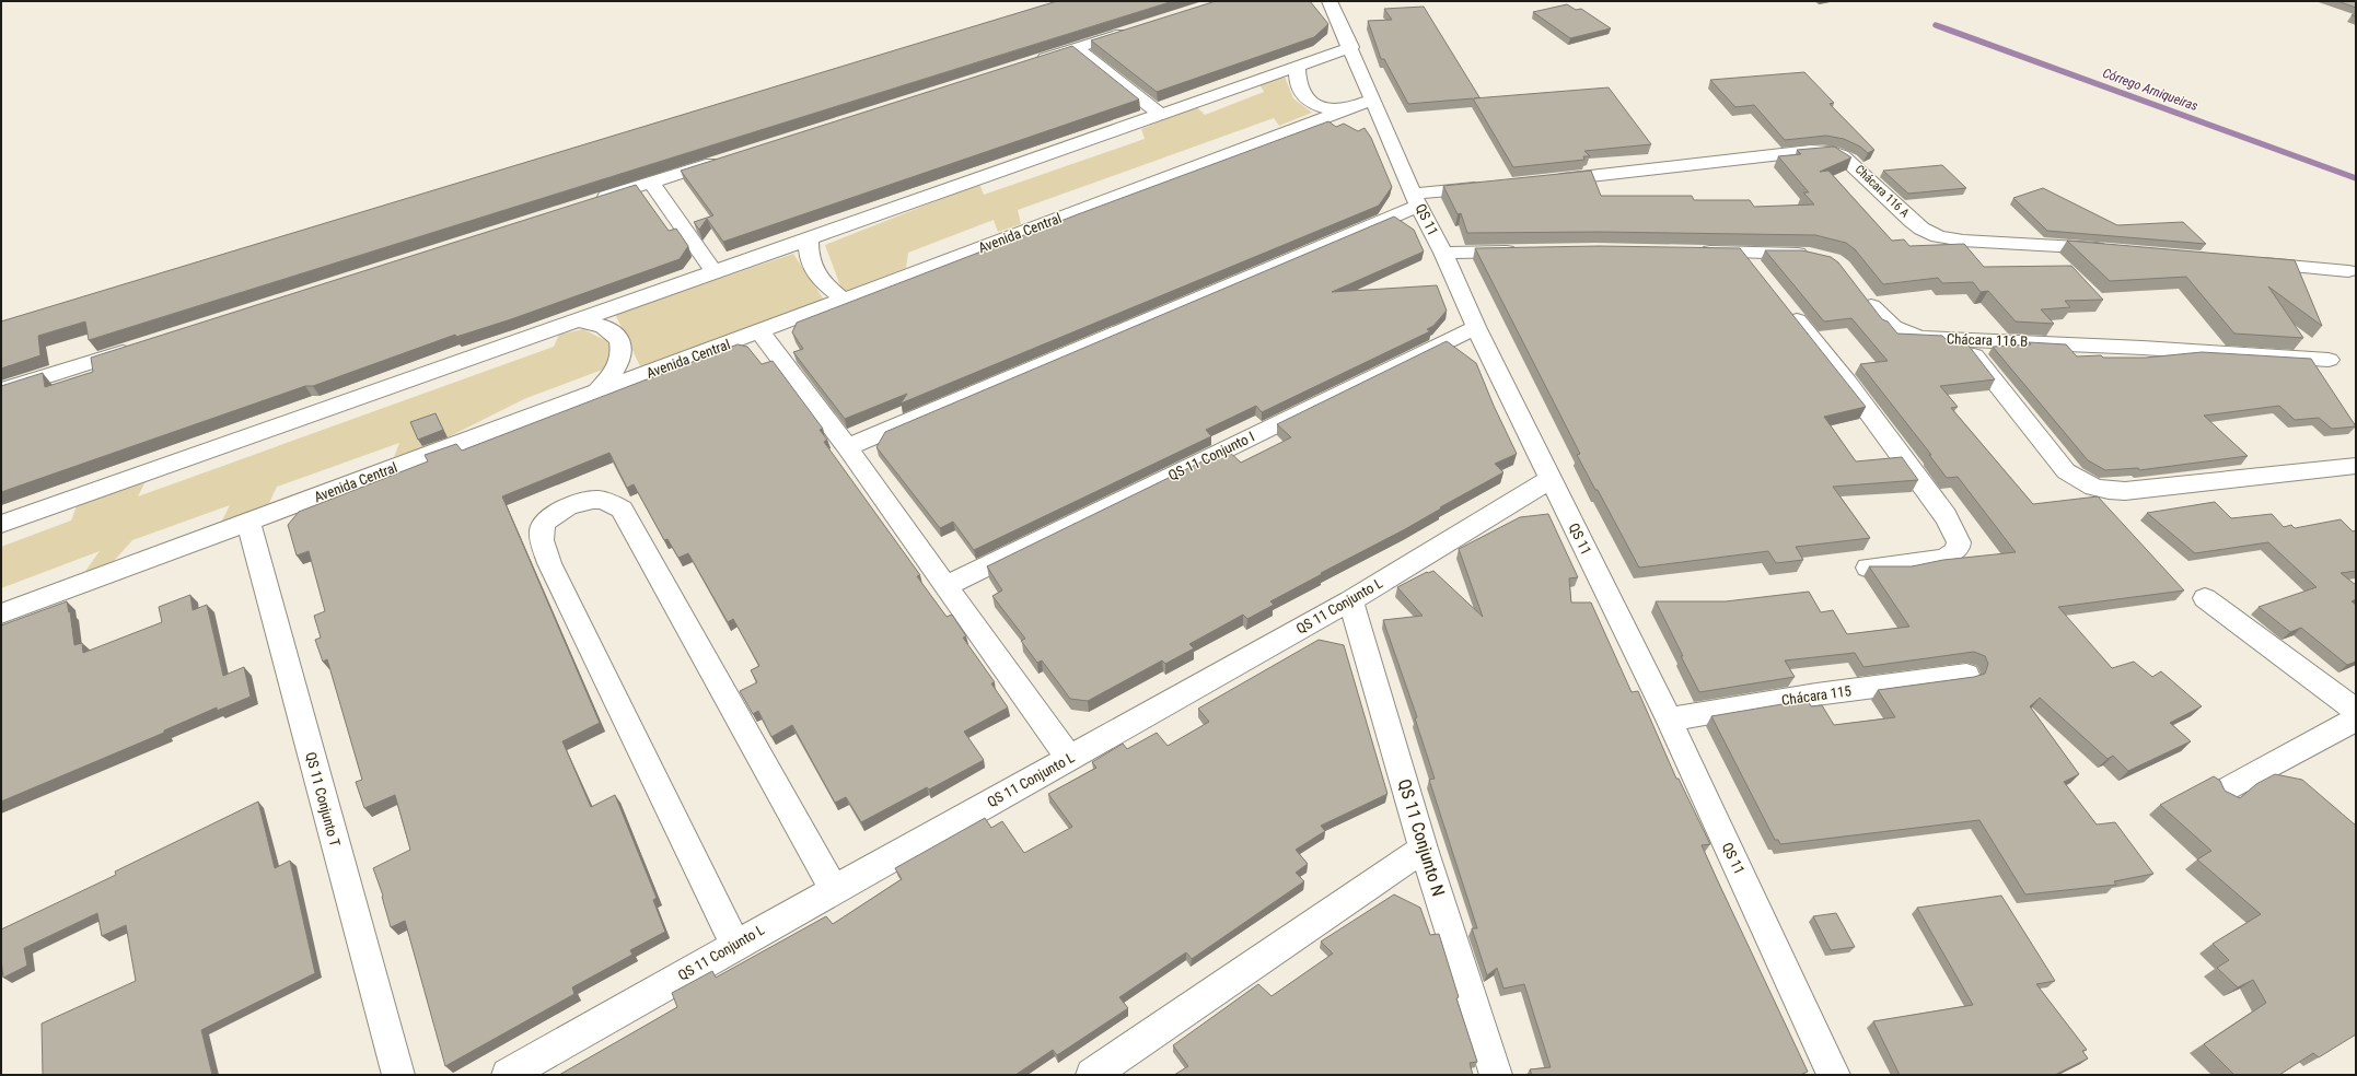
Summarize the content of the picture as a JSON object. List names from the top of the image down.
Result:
{
  "streets": {
    "street": [
      "Chácara 116 A",
      "QS 11",
      "Avenida Central",
      "Chácara 116 B",
      "QS 11 Conjunto I",
      "QS 11 Conjunto L",
      "Chácara 115",
      "QS 11 Conjunto T",
      "QS 11 Conjunto N"
    ]
  },
  "crossings": [
    ["QS 11", "Avenida Central"],
    ["QS 11", "QS 11 Conjunto I"],
    ["QS 11", "QS 11 Conjunto L"],
    ["QS 11", "Chácara 115"],
    ["Avenida Central", "QS 11 Conjunto T"],
    ["QS 11 Conjunto L", "QS 11 Conjunto N"]
  ],
  "water": ["Córrego Arniqueiras"]
}
